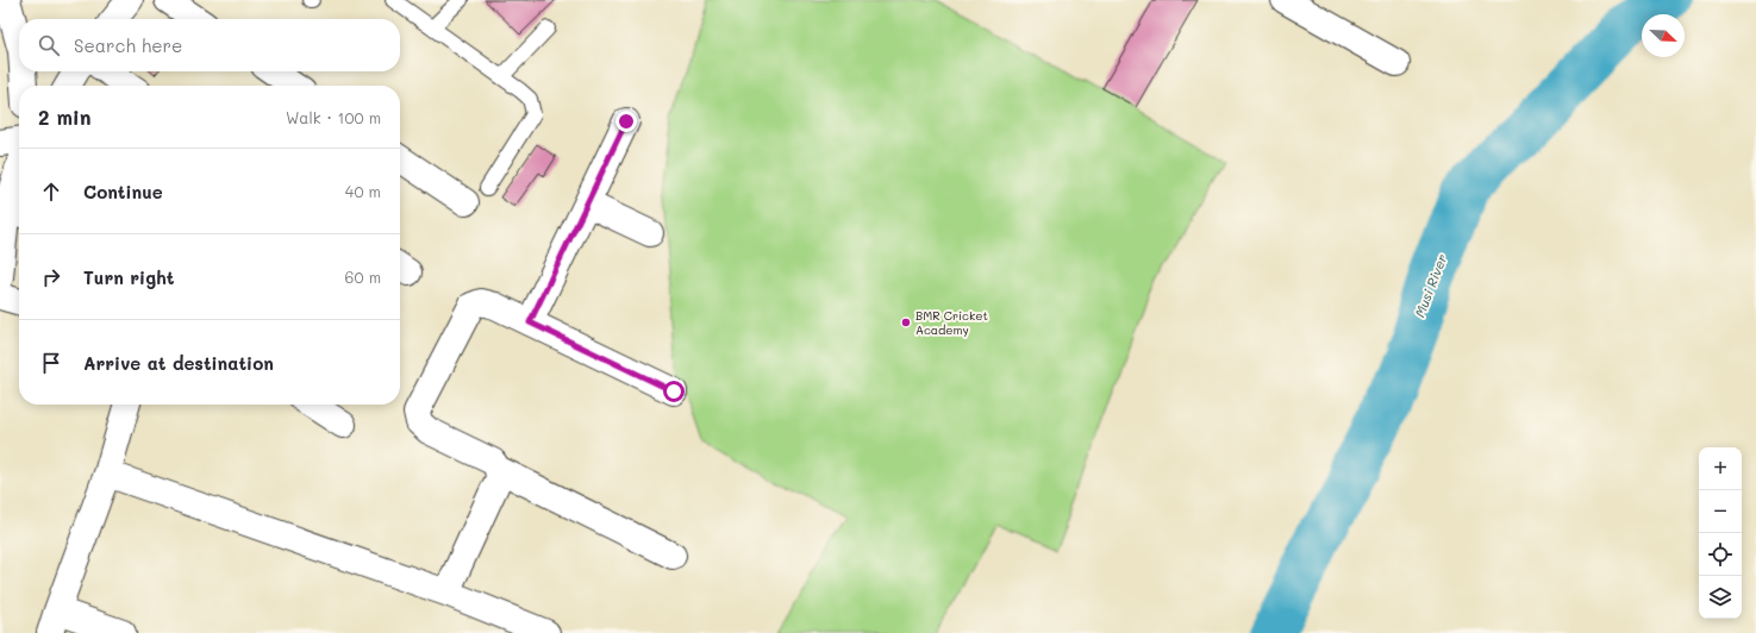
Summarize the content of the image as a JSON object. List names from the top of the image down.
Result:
{
  "water": ["Musi River"],
  "places": ["BMR Cricket Academy"],
  "north": "bottom right",
  "page": {
    "search": "Search here",
    "heading": ["2 min", "Walk · 100 m"],
    "list": [
      ["Continue", "40 m"],
      ["Turn right", "60 m"],
      "Arrive at destination"
    ],
    "map_buttons": ["+", "−"]
  }
}
